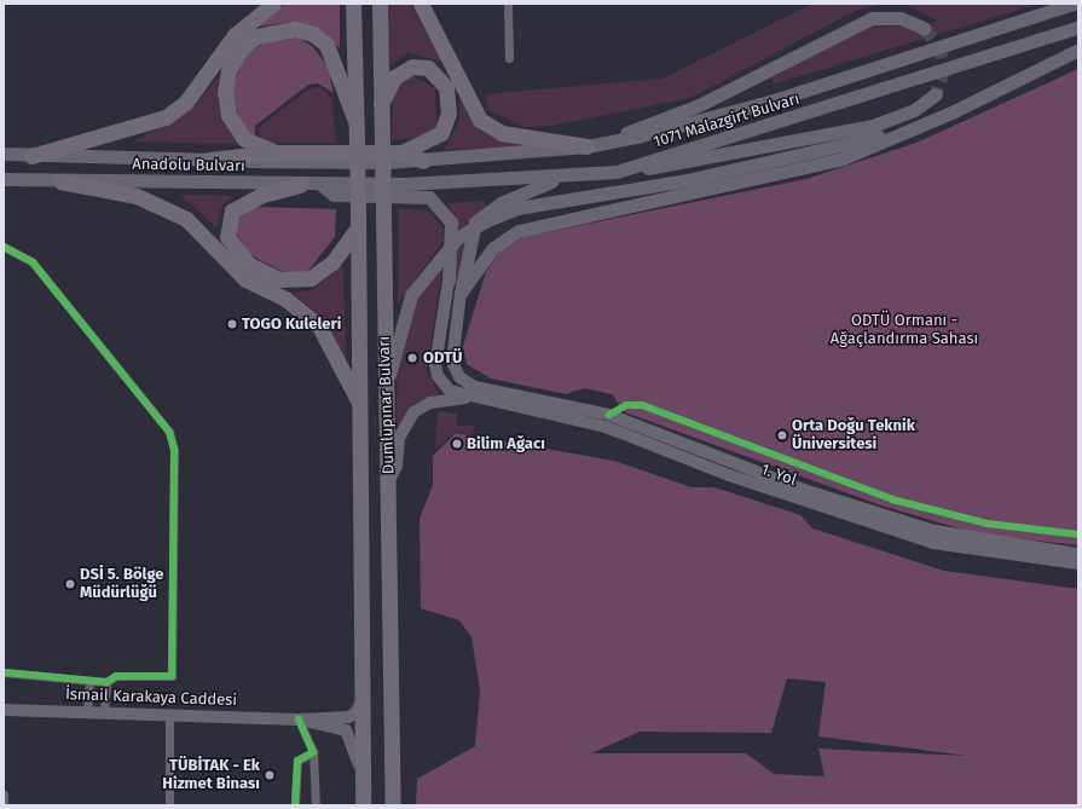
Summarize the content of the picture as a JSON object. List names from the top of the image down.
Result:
{
  "streets": {
    "highway": ["Dumlupınar Bulvarı"],
    "main road": [
      "1071 Malazgirt Bulvarı",
      "Anadolu Bulvarı",
      "1. Yol",
      "İsmail Karakaya Caddesi"
    ]
  },
  "crossings": [
    ["1071 Malazgirt Bulvarı", "Anadolu Bulvarı"],
    ["Dumlupınar Bulvarı", "İsmail Karakaya Caddesi"]
  ],
  "parks": ["ODTÜ Ormanı - Ağaçlandırma Sahası"],
  "places": [
    "TOGO Kuleleri",
    "ODTÜ",
    "Orta Doğu Teknik Üniversitesi",
    "Bilim Ağacı",
    "DSİ 5. Bölge Müdürlüğü",
    "TÜBİTAK - Ek Hizmet Binası"
  ]
}
